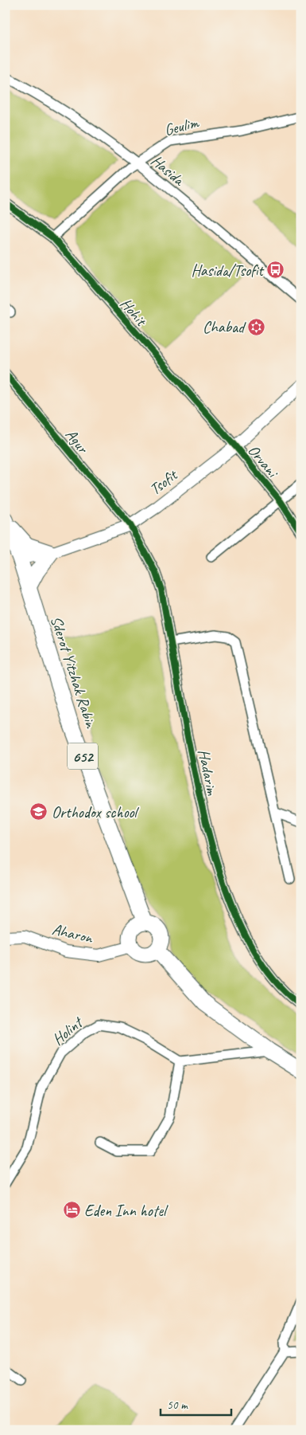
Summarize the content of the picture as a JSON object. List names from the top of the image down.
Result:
{
  "streets": {
    "main road": ["Sderot Yitzhak Rabin", "652"],
    "street": [
      "Geulim",
      "Hasida",
      "Hohit",
      "Agur",
      "Orvani",
      "Tsofit",
      "Hadarim",
      "Aharon",
      "Holint"
    ]
  },
  "crossings": [
    ["Geulim", "Hasida"],
    ["Geulim", "Hohit"],
    ["Hohit", "Orvani"],
    ["Hohit", "Tsofit"],
    ["Agur", "Tsofit"],
    ["Agur", "Hadarim"],
    ["Orvani", "Tsofit"],
    ["Tsofit", "Sderot Yitzhak Rabin"],
    ["Tsofit", "Hadarim"],
    ["Sderot Yitzhak Rabin", "Aharon"]
  ],
  "places": {
    "bus stop": ["Hasida/Tsofit"],
    "synagogue": ["Chabad"],
    "school or university": ["Orthodox school"],
    "hotel": ["Eden Inn hotel"]
  },
  "scale_bar": "50 m"
}
